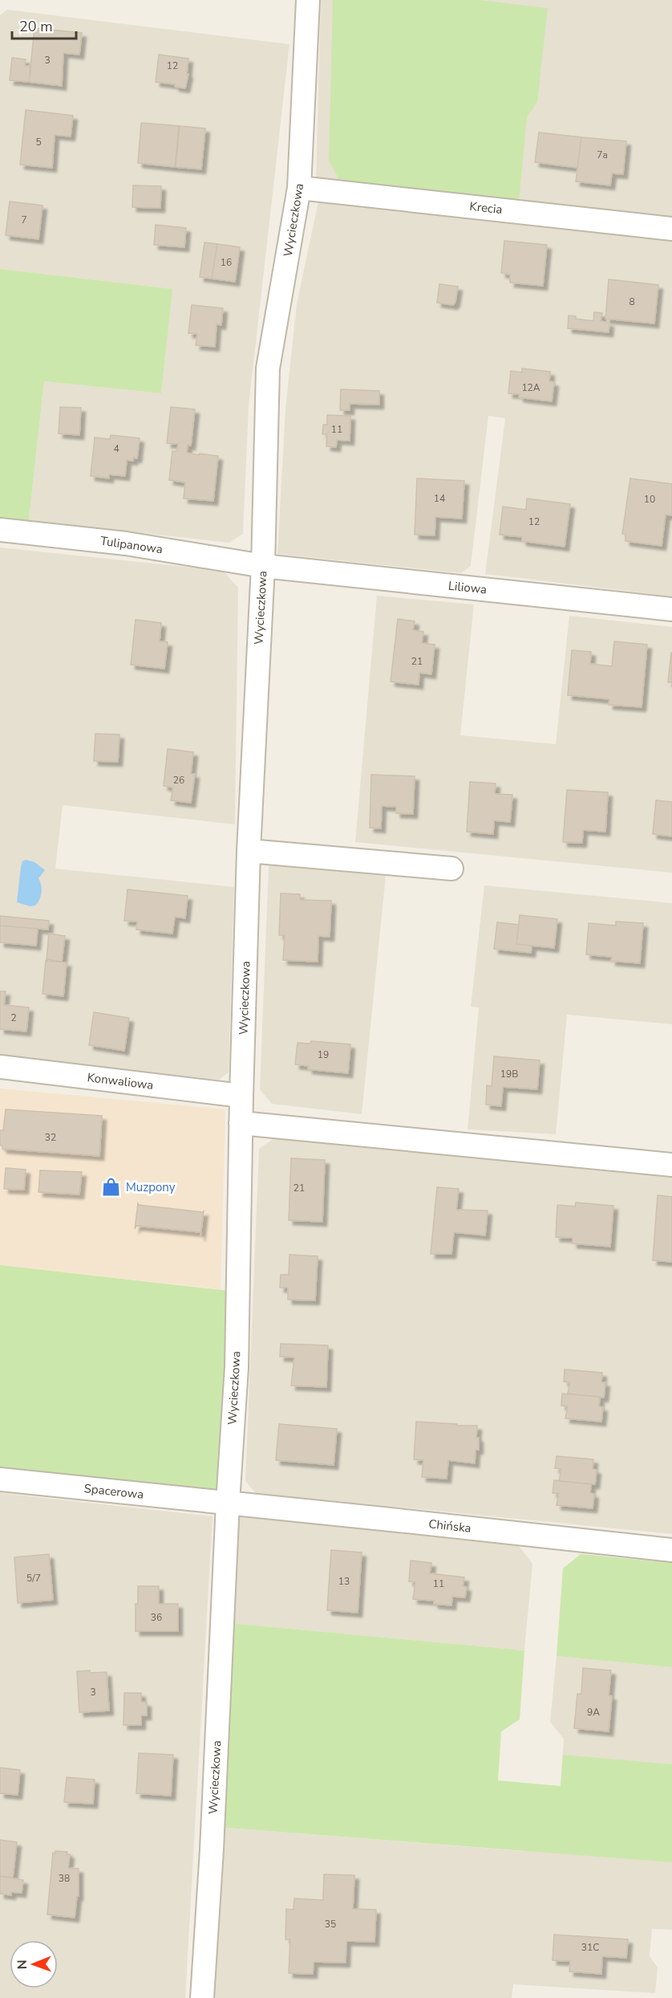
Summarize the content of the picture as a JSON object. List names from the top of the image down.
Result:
{
  "streets": {
    "street": [
      "Krecia",
      "Wycieczkowa",
      "Tulipanowa",
      "Liliowa",
      "Konwaliowa",
      "Spacerowa",
      "Chińska"
    ]
  },
  "crossings": [
    ["Krecia", "Wycieczkowa"],
    ["Wycieczkowa", "Tulipanowa"],
    ["Wycieczkowa", "Liliowa"],
    ["Wycieczkowa", "Konwaliowa"],
    ["Wycieczkowa", "Spacerowa"],
    ["Wycieczkowa", "Chińska"],
    ["Tulipanowa", "Liliowa"],
    ["Spacerowa", "Chińska"]
  ],
  "places": {
    "shop": ["Muzpony"]
  },
  "house_numbers": [
    "3",
    "12",
    "5",
    "7a",
    "7",
    "16",
    "8",
    "12A",
    "11",
    "4",
    "14",
    "10",
    "12",
    "21",
    "26",
    "2",
    "19",
    "19B",
    "32",
    "21",
    "5/7",
    "13",
    "11",
    "36",
    "3",
    "9A",
    "38",
    "35",
    "31C"
  ],
  "scale_bar": "20 m",
  "north": "left"
}
